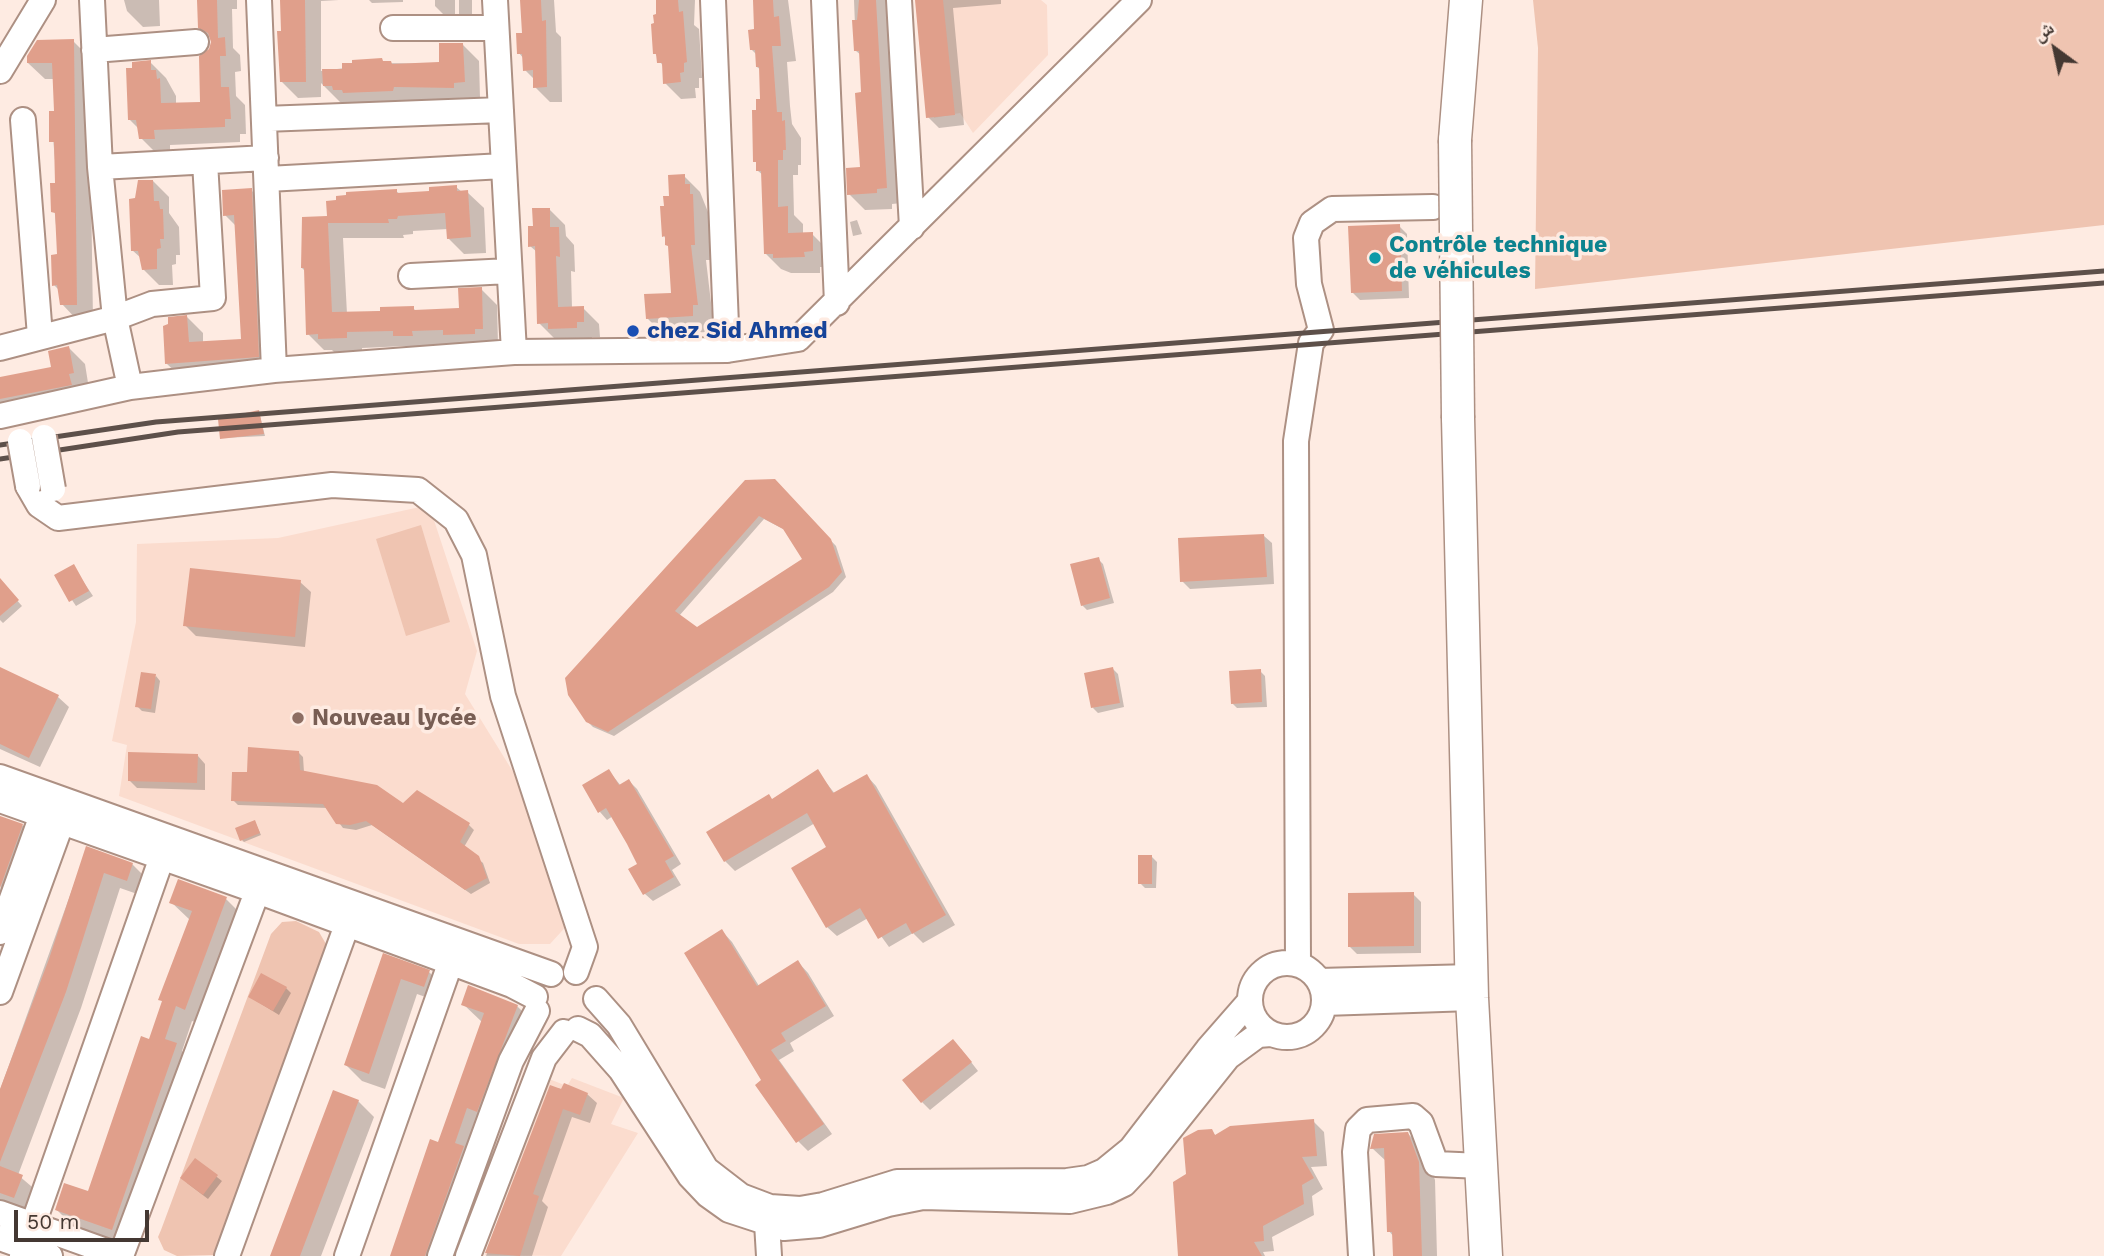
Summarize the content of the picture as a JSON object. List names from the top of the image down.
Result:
{
  "places": ["Contrôle technique de véhicules", "chez Sid Ahmed", "Nouveau lycée"],
  "scale_bar": "50 m",
  "north": "top left"
}
